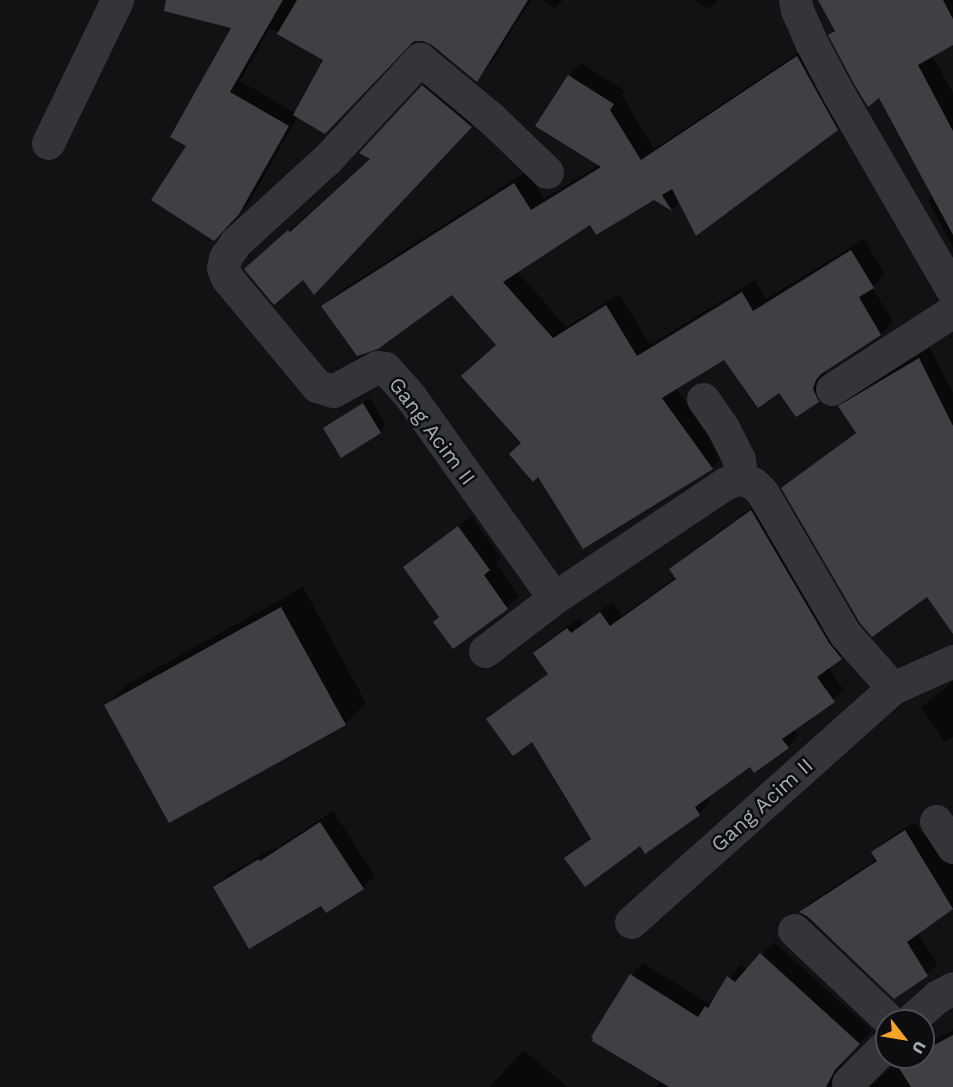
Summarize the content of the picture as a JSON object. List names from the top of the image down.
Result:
{
  "streets": {
    "street": ["Gang Acim II"]
  },
  "north": "bottom right"
}
